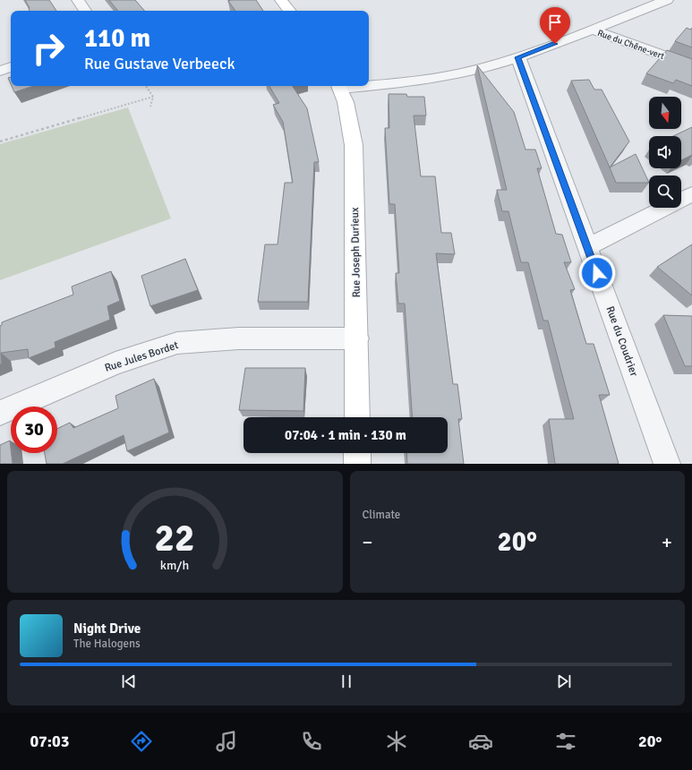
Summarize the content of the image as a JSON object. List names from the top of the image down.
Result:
{
  "streets": {
    "street": [
      "Rue du Chêne-vert",
      "Rue Joseph Durieux",
      "Rue du Coudrier",
      "Rue Jules Bordet"
    ]
  },
  "crossings": [
    ["Rue Joseph Durieux", "Rue Jules Bordet"]
  ],
  "north": "bottom",
  "page": {
    "turn": ["110 m", "Rue Gustave Verbeeck"],
    "limit": "30",
    "trip": "07:04 · 1 min · 130 m",
    "tile": "Climate",
    "heat": ["−", "20°", "+"],
    "song": ["Night Drive", "The Halogens"],
    "tabs": ["07:03", "20°"],
    "gauge": ["22", "km/h"]
  }
}
